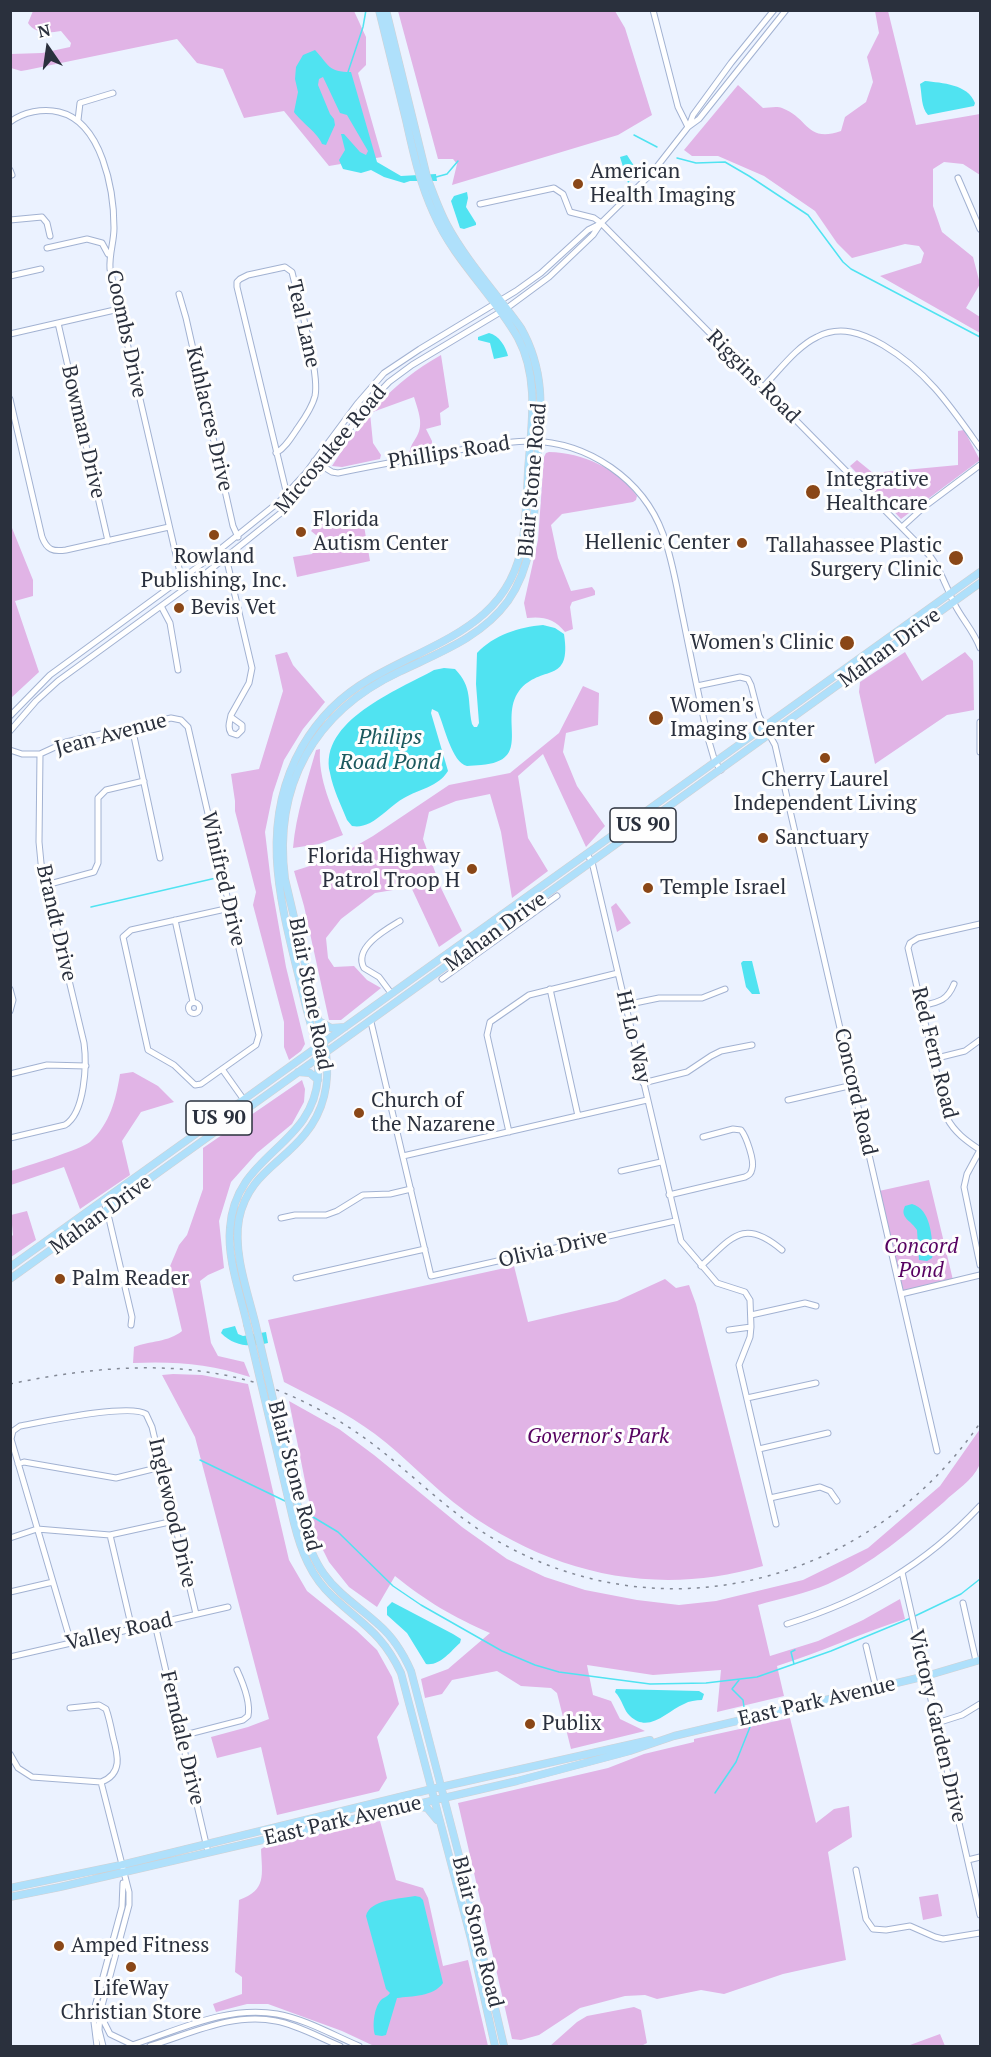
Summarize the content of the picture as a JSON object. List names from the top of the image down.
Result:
{
  "streets": {
    "main road": [
      "Blair Stone Road",
      "Mahan Drive",
      "US 90",
      "East Park Avenue"
    ],
    "street": [
      "Teal Lane",
      "Coombs Drive",
      "Riggins Road",
      "Kuhlacres Drive",
      "Bowman Drive",
      "Miccosukee Road",
      "Phillips Road",
      "Jean Avenue",
      "Winifred Drive",
      "Brandt Drive",
      "Hi Lo Way",
      "Red Fern Road",
      "Concord Road",
      "Olivia Drive",
      "Inglewood Drive",
      "Valley Road",
      "Victory Garden Drive",
      "Ferndale Drive"
    ]
  },
  "crossings": [
    ["Teal Lane", "Miccosukee Road"],
    ["Coombs Drive", "Miccosukee Road"],
    ["Riggins Road", "Miccosukee Road"],
    ["Riggins Road", "Mahan Drive"],
    ["Kuhlacres Drive", "Miccosukee Road"],
    ["Miccosukee Road", "Phillips Road"],
    ["Miccosukee Road", "Blair Stone Road"],
    ["Phillips Road", "Blair Stone Road"],
    ["Phillips Road", "Mahan Drive"],
    ["Phillips Road", "Concord Road"],
    ["Blair Stone Road", "Mahan Drive"],
    ["Blair Stone Road", "East Park Avenue"],
    ["Mahan Drive", "Hi Lo Way"],
    ["Mahan Drive", "Concord Road"],
    ["Jean Avenue", "Winifred Drive"],
    ["Jean Avenue", "Brandt Drive"],
    ["Hi Lo Way", "Olivia Drive"],
    ["Inglewood Drive", "Valley Road"],
    ["Valley Road", "Ferndale Drive"],
    ["East Park Avenue", "Victory Garden Drive"],
    ["East Park Avenue", "Ferndale Drive"]
  ],
  "water": ["Philips Road Pond"],
  "parks": ["Concord Pond", "Governor's Park"],
  "places": [
    "American Health Imaging",
    "Integrative Healthcare",
    "Florida Autism Center",
    "Rowland Publishing, Inc.",
    "Hellenic Center",
    "Tallahassee Plastic Surgery Clinic",
    "Bevis Vet",
    "Women's Clinic",
    "Women's Imaging Center",
    "Cherry Laurel Independent Living",
    "Sanctuary",
    "Florida Highway Patrol Troop H",
    "Temple Israel",
    "Church of the Nazarene",
    "Palm Reader",
    "Publix",
    "Amped Fitness",
    "LifeWay Christian Store"
  ],
  "north": "top"
}
